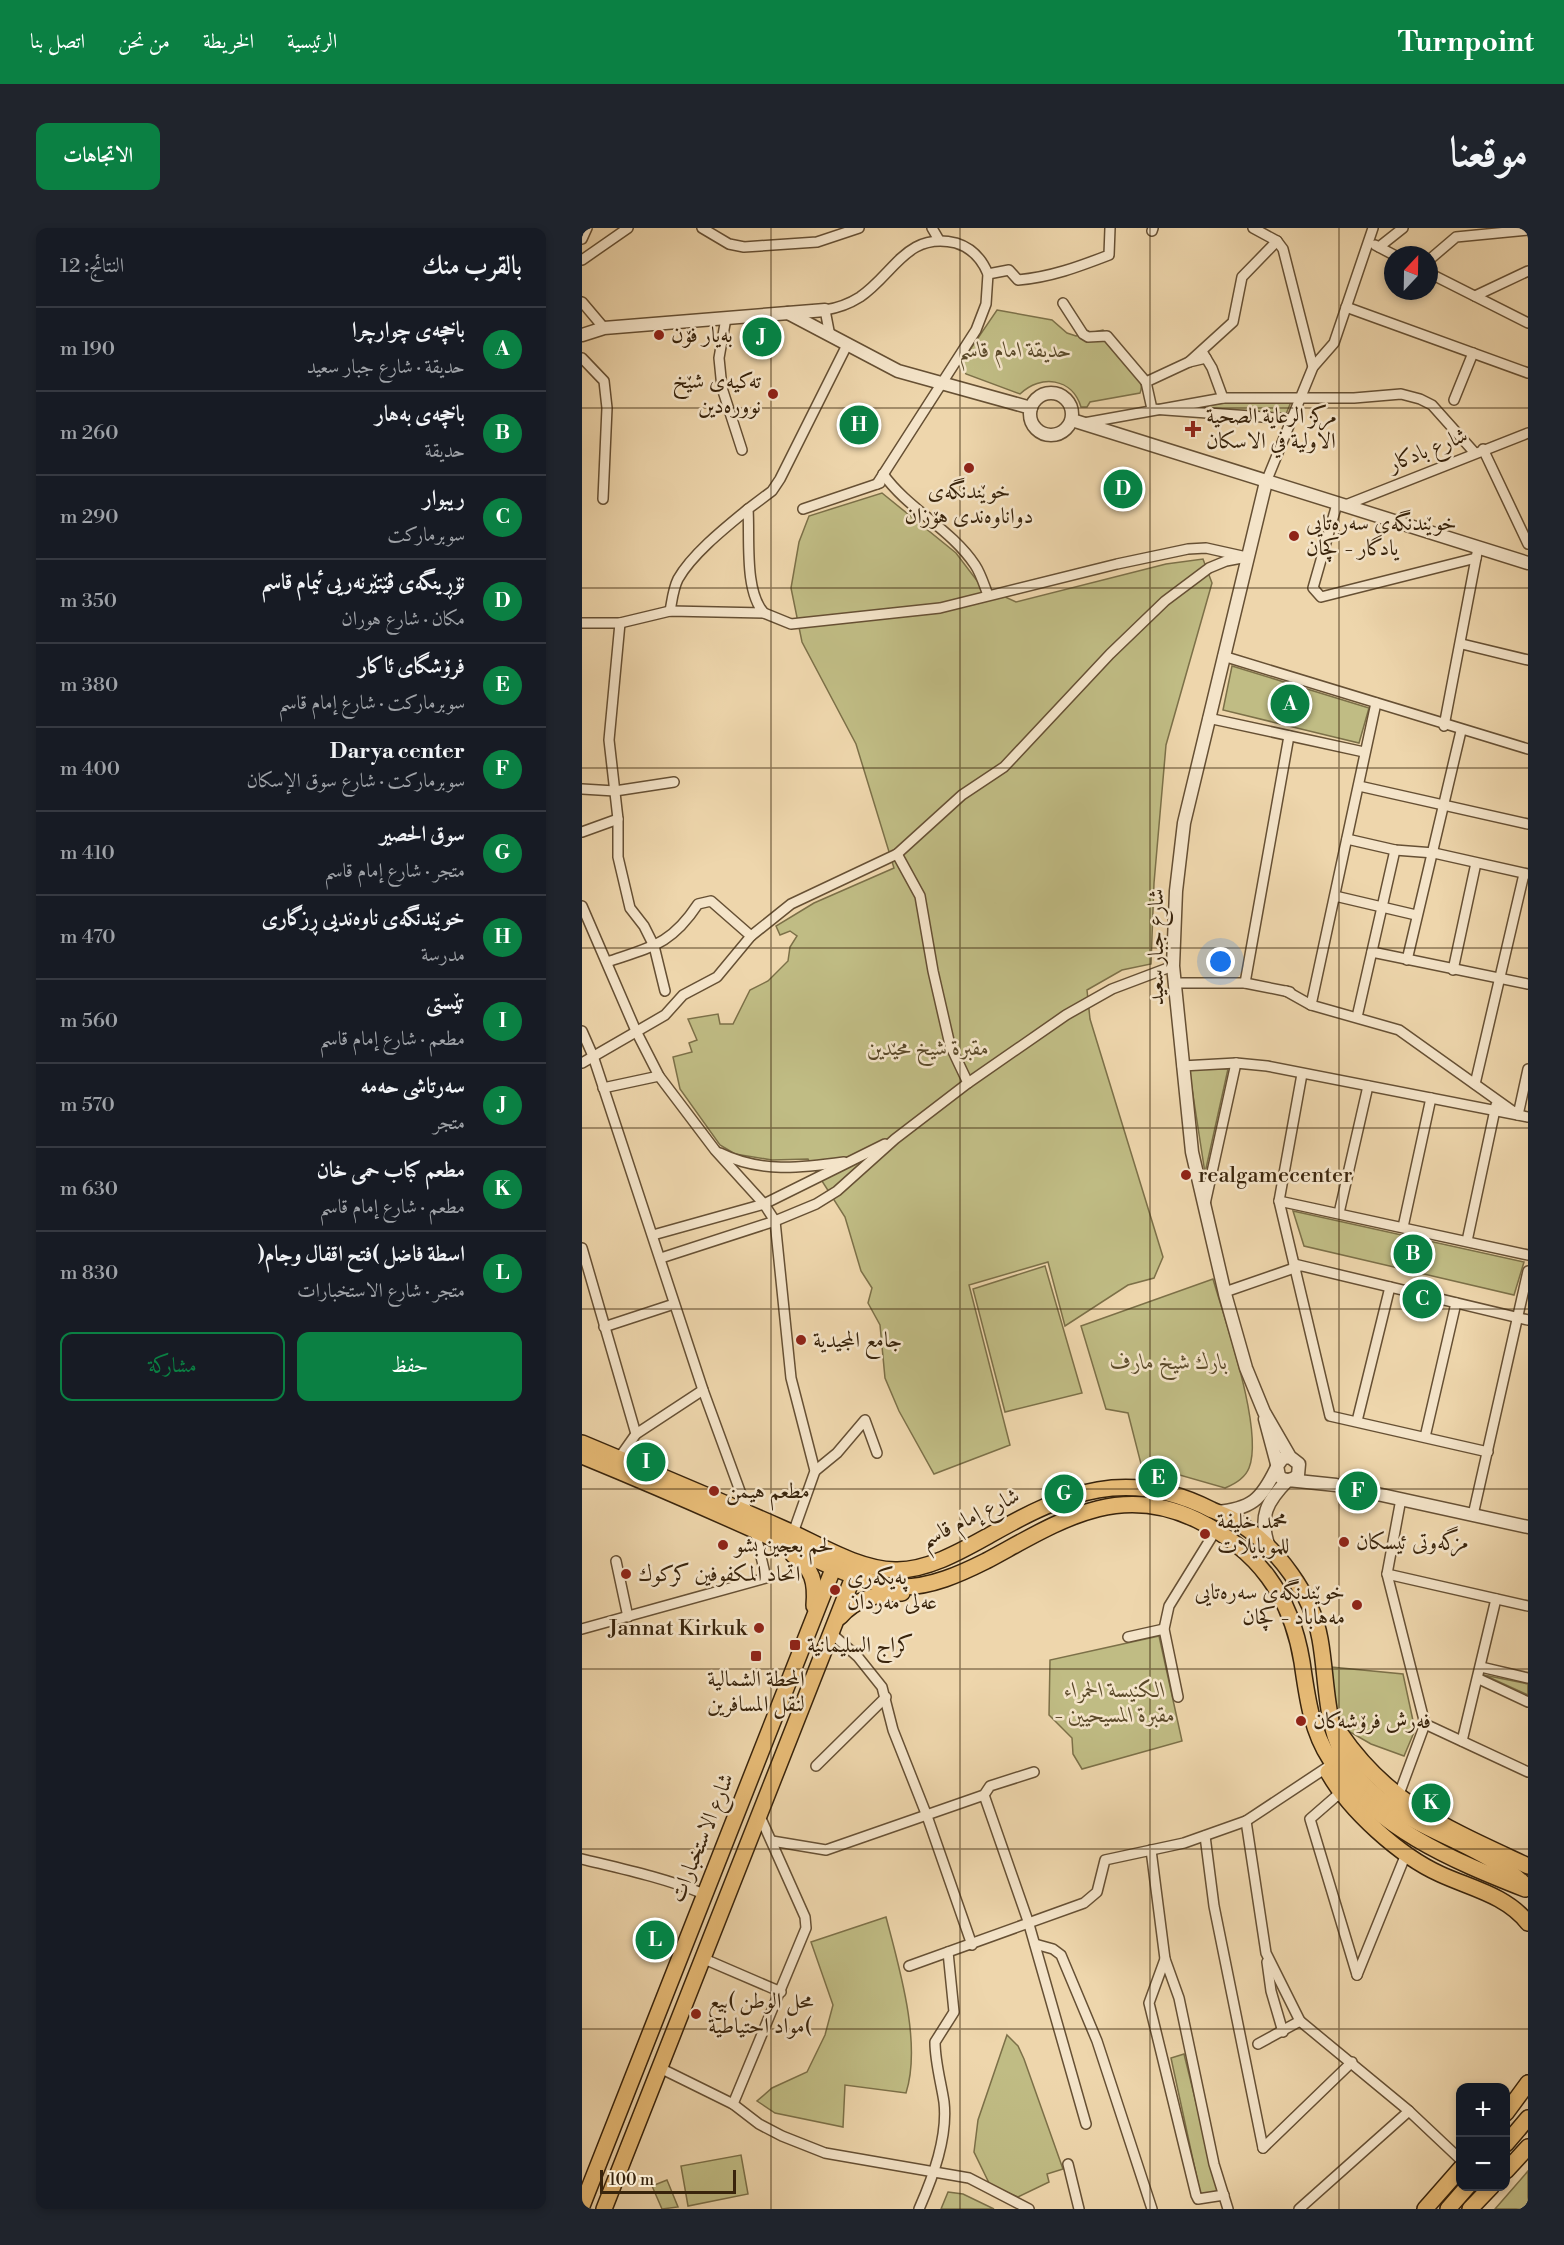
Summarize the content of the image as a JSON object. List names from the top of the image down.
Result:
{
  "streets": {
    "main road": ["شارع إمام قاسم", "شارع الاستخبارات"],
    "street": ["شارع بادكار", "شارع جبار سعيد"]
  },
  "crossings": [
    ["شارع إمام قاسم", "شارع الاستخبارات"]
  ],
  "parks": [
    "حديقة امام قاسم",
    "مقبرة شيخ محێدین",
    "بارك شيخ مارف",
    "الكنيسة الحمراء - مقبرة المسيحيين"
  ],
  "places": {
    "other": [
      "بەیار فۆن",
      "تەکیەی شێخ نوورەدین",
      "خوێندنگەی دواناوەندی هۆزان",
      "خوێندنگەی سەرەتایی یادگار - کچان",
      "realgamecenter",
      "جامع المجيدية",
      "مطعم هيمن",
      "محمد خليفة للموبايلات",
      "مزگەوتی ئیسکان",
      "لحم بعجين بشو",
      "اتحاد المكفوفين كركوك",
      "پەیکەری عەلی مەردان",
      "خوێندنگەی سەرەتایی مەهاباد - کچان",
      "Jannat Kirkuk",
      "فەرش فرۆشەکان",
      "محل الوطن )بيع مواد احتياطية("
    ],
    "health": ["مركز الرعاية الصحية الاولية في الاسكان"],
    "transit": ["كراج السليمانية", "المحطة الشمالية لنقل المسافرين"]
  },
  "scale_bar": "100 m",
  "north": "top",
  "page": {
    "header": "Turnpoint",
    "nav": [
      "الرئيسية",
      "الخريطة",
      "من نحن",
      "اتصل بنا"
    ],
    "title": "موقعنا",
    "buttons": [
      "الاتجاهات",
      ["حفظ", "مشاركة"]
    ],
    "heading": ["بالقرب منك", "النتائج: 12"],
    "list": [
      {
        "mark": "A",
        "name": "باخچەی چوارچرا",
        "note": "حديقة · شارع جبار سعيد",
        "value": "190 m"
      },
      {
        "mark": "B",
        "name": "باخچەی بەهار",
        "note": "حديقة",
        "value": "260 m"
      },
      {
        "mark": "C",
        "name": "ريبوار",
        "note": "سوبرماركت",
        "value": "290 m"
      },
      {
        "mark": "D",
        "name": "نۆڕینگەی ڤێتێرنەریی ئیمام قاسم",
        "note": "مكان · شارع هوران",
        "value": "350 m"
      },
      {
        "mark": "E",
        "name": "فرۆشگای ئاکار",
        "note": "سوبرماركت · شارع إمام قاسم",
        "value": "380 m"
      },
      {
        "mark": "F",
        "name": "Darya center",
        "note": "سوبرماركت · شارع سوق الإسكان",
        "value": "400 m"
      },
      {
        "mark": "G",
        "name": "سوق الحصير",
        "note": "متجر · شارع إمام قاسم",
        "value": "410 m"
      },
      {
        "mark": "H",
        "name": "خوێندنگەی ناوەندیی ڕزگاری",
        "note": "مدرسة",
        "value": "470 m"
      },
      {
        "mark": "I",
        "name": "تێستی",
        "note": "مطعم · شارع إمام قاسم",
        "value": "560 m"
      },
      {
        "mark": "J",
        "name": "سەرتاشی حەمە",
        "note": "متجر",
        "value": "570 m"
      },
      {
        "mark": "K",
        "name": "مطعم كباب حمى خان",
        "note": "مطعم · شارع إمام قاسم",
        "value": "630 m"
      },
      {
        "mark": "L",
        "name": "اسطة فاضل )فتح اقفال وجام(",
        "note": "متجر · شارع الاستخبارات",
        "value": "830 m"
      }
    ],
    "pins": [
      "J",
      "H",
      "D",
      "A",
      "B",
      "C",
      "I",
      "E",
      "F",
      "G",
      "K",
      "L"
    ],
    "map_buttons": ["+", "−"],
    "scale": "100 m"
  }
}
